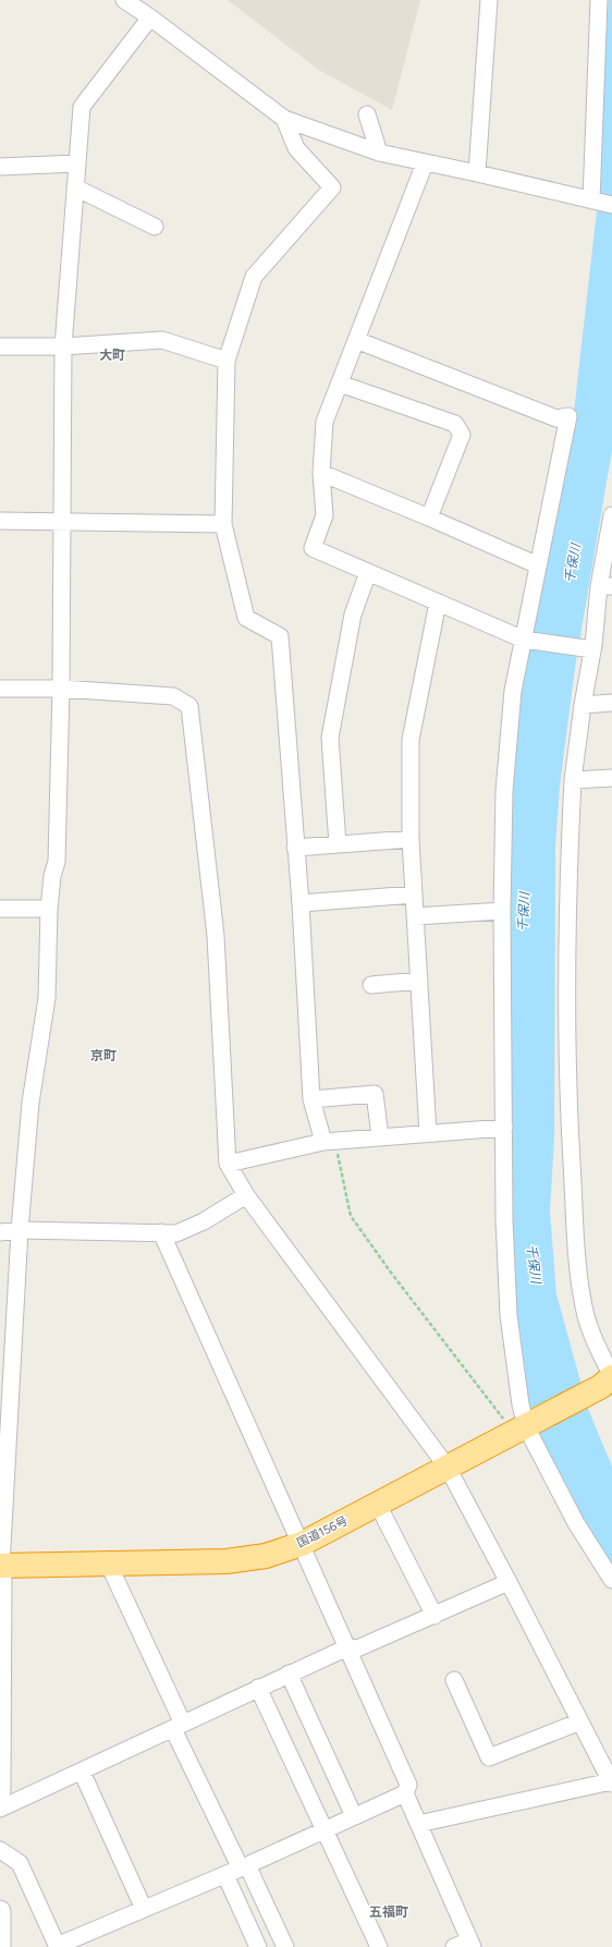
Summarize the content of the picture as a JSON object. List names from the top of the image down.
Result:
{
  "streets": {
    "highway": ["国道156号"]
  },
  "districts": ["大町", "京町", "五福町"],
  "water": ["千保川"]
}
